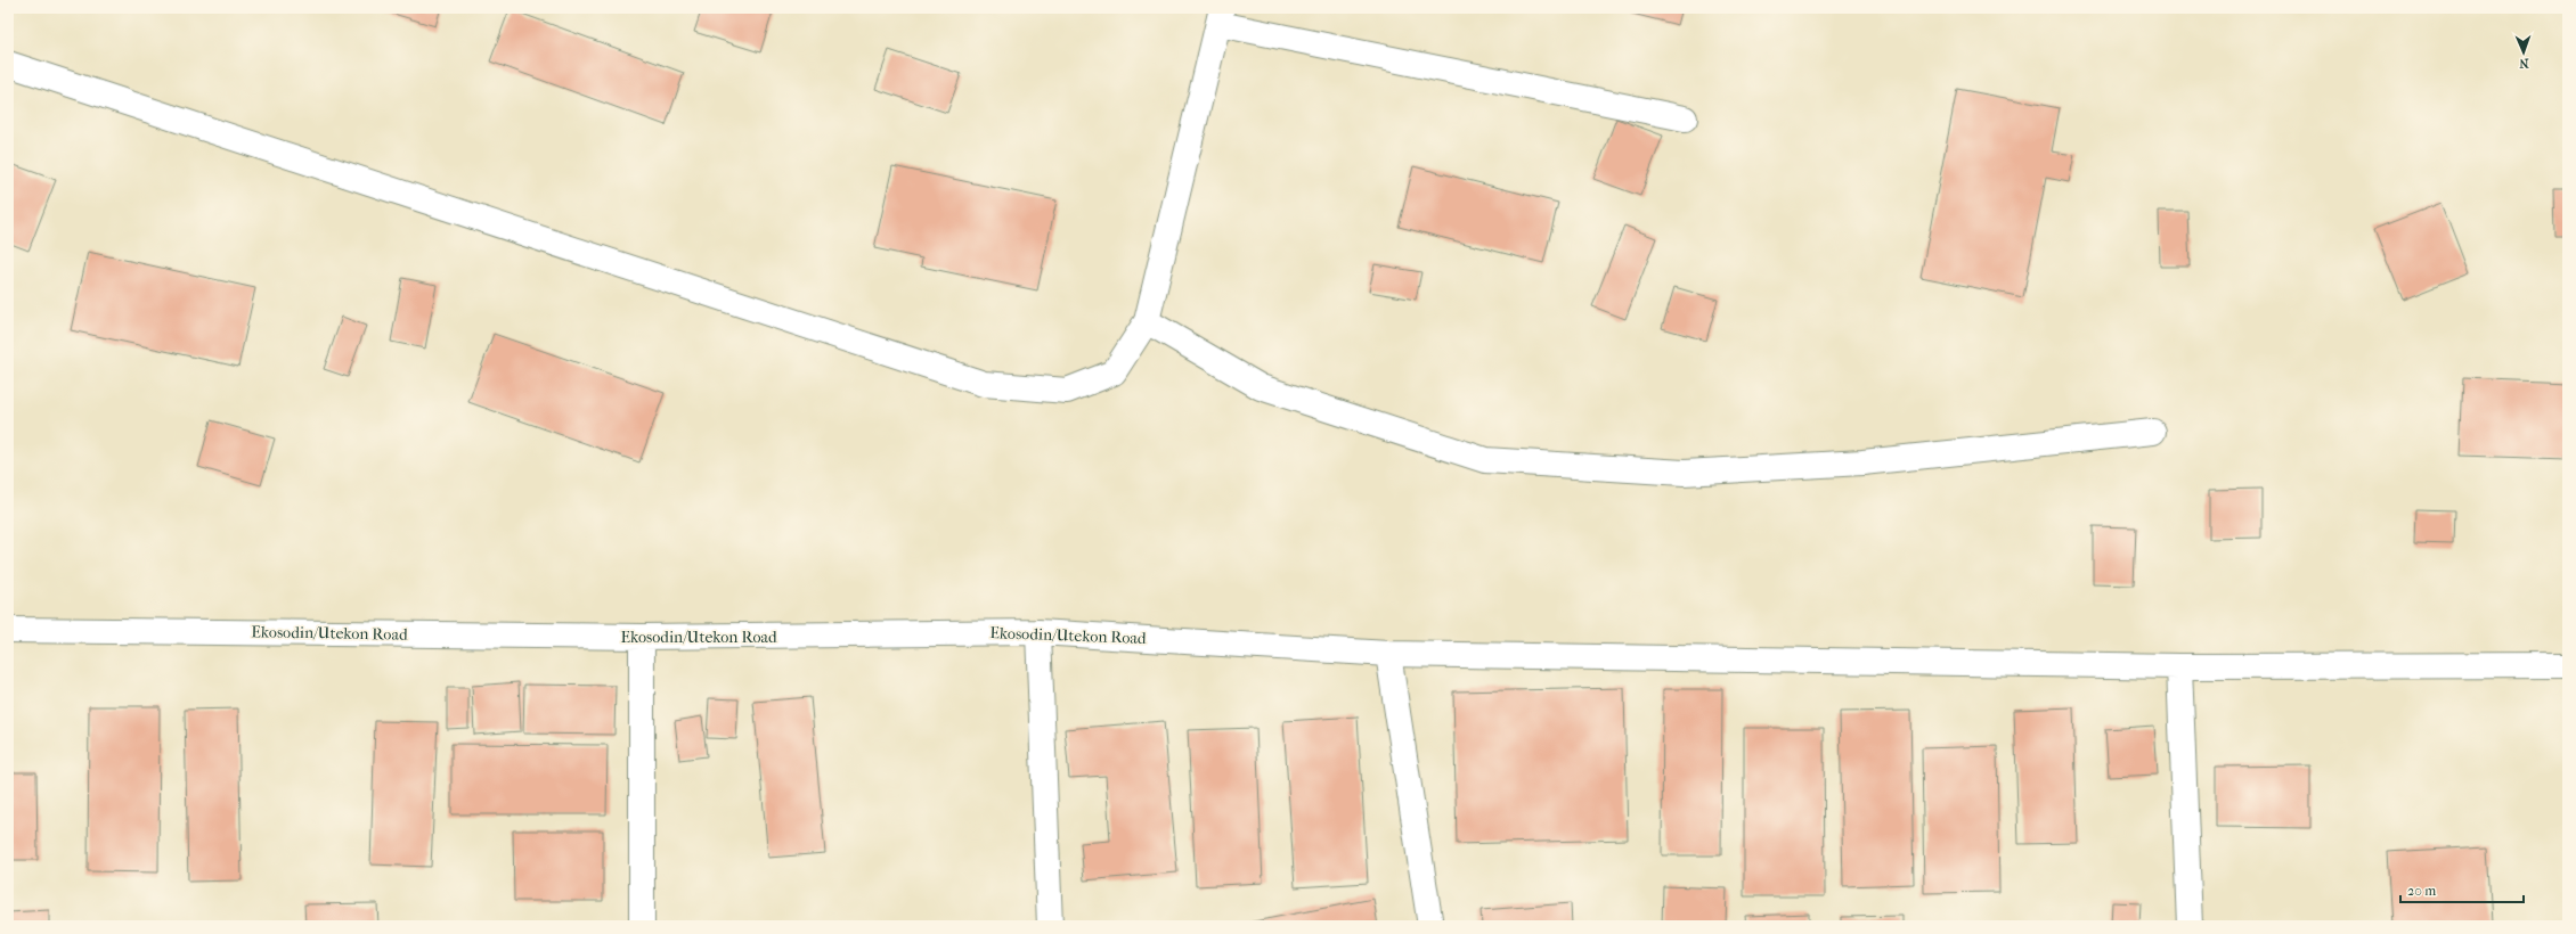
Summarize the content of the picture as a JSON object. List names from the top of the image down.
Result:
{
  "streets": {
    "street": ["Ekosodin/Utekon Road"]
  },
  "scale_bar": "20 m",
  "north": "bottom"
}
